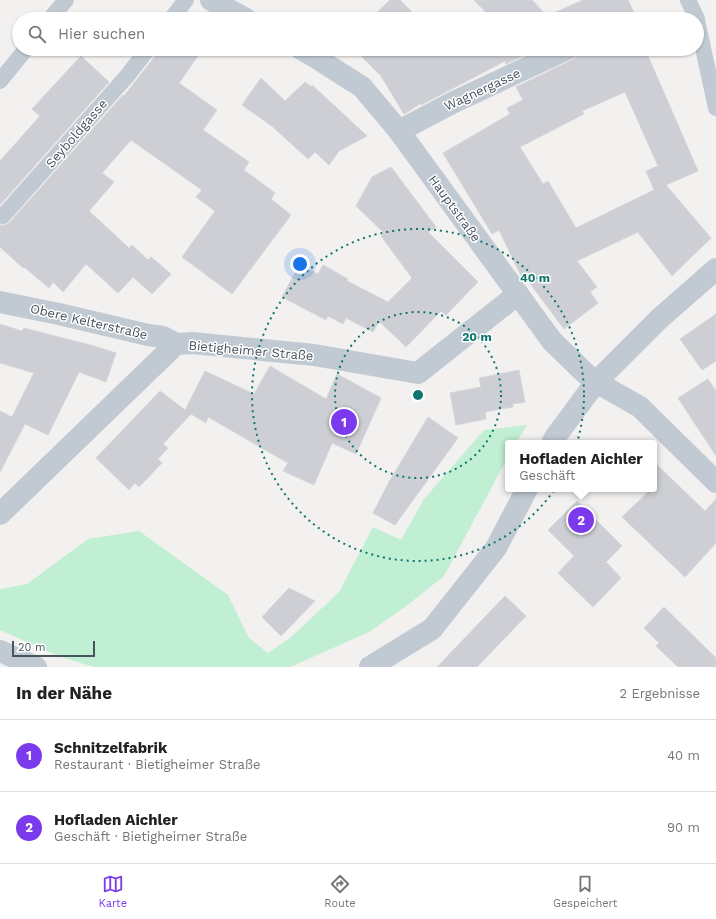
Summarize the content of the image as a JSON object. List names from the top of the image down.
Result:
{
  "streets": {
    "street": [
      "Wagnergasse",
      "Hauptstraße",
      "Obere Kelterstraße",
      "Bietigheimer Straße"
    ],
    "lane": ["Seyboldgasse"]
  },
  "crossings": [
    ["Wagnergasse", "Hauptstraße"],
    ["Hauptstraße", "Bietigheimer Straße"],
    ["Obere Kelterstraße", "Bietigheimer Straße"]
  ],
  "scale_bar": "20 m",
  "page": {
    "search": "Hier suchen",
    "pins": ["1", "2"],
    "popup": ["Hofladen Aichler", "Geschäft"],
    "scale": "20 m",
    "heading": ["In der Nähe", "2 Ergebnisse"],
    "list": [
      {
        "mark": "1",
        "name": "Schnitzelfabrik",
        "note": "Restaurant · Bietigheimer Straße",
        "value": "40 m"
      },
      {
        "mark": "2",
        "name": "Hofladen Aichler",
        "note": "Geschäft · Bietigheimer Straße",
        "value": "90 m"
      }
    ],
    "nav": ["Karte", "Route", "Gespeichert"]
  },
  "rings": ["40 m", "20 m"]
}
